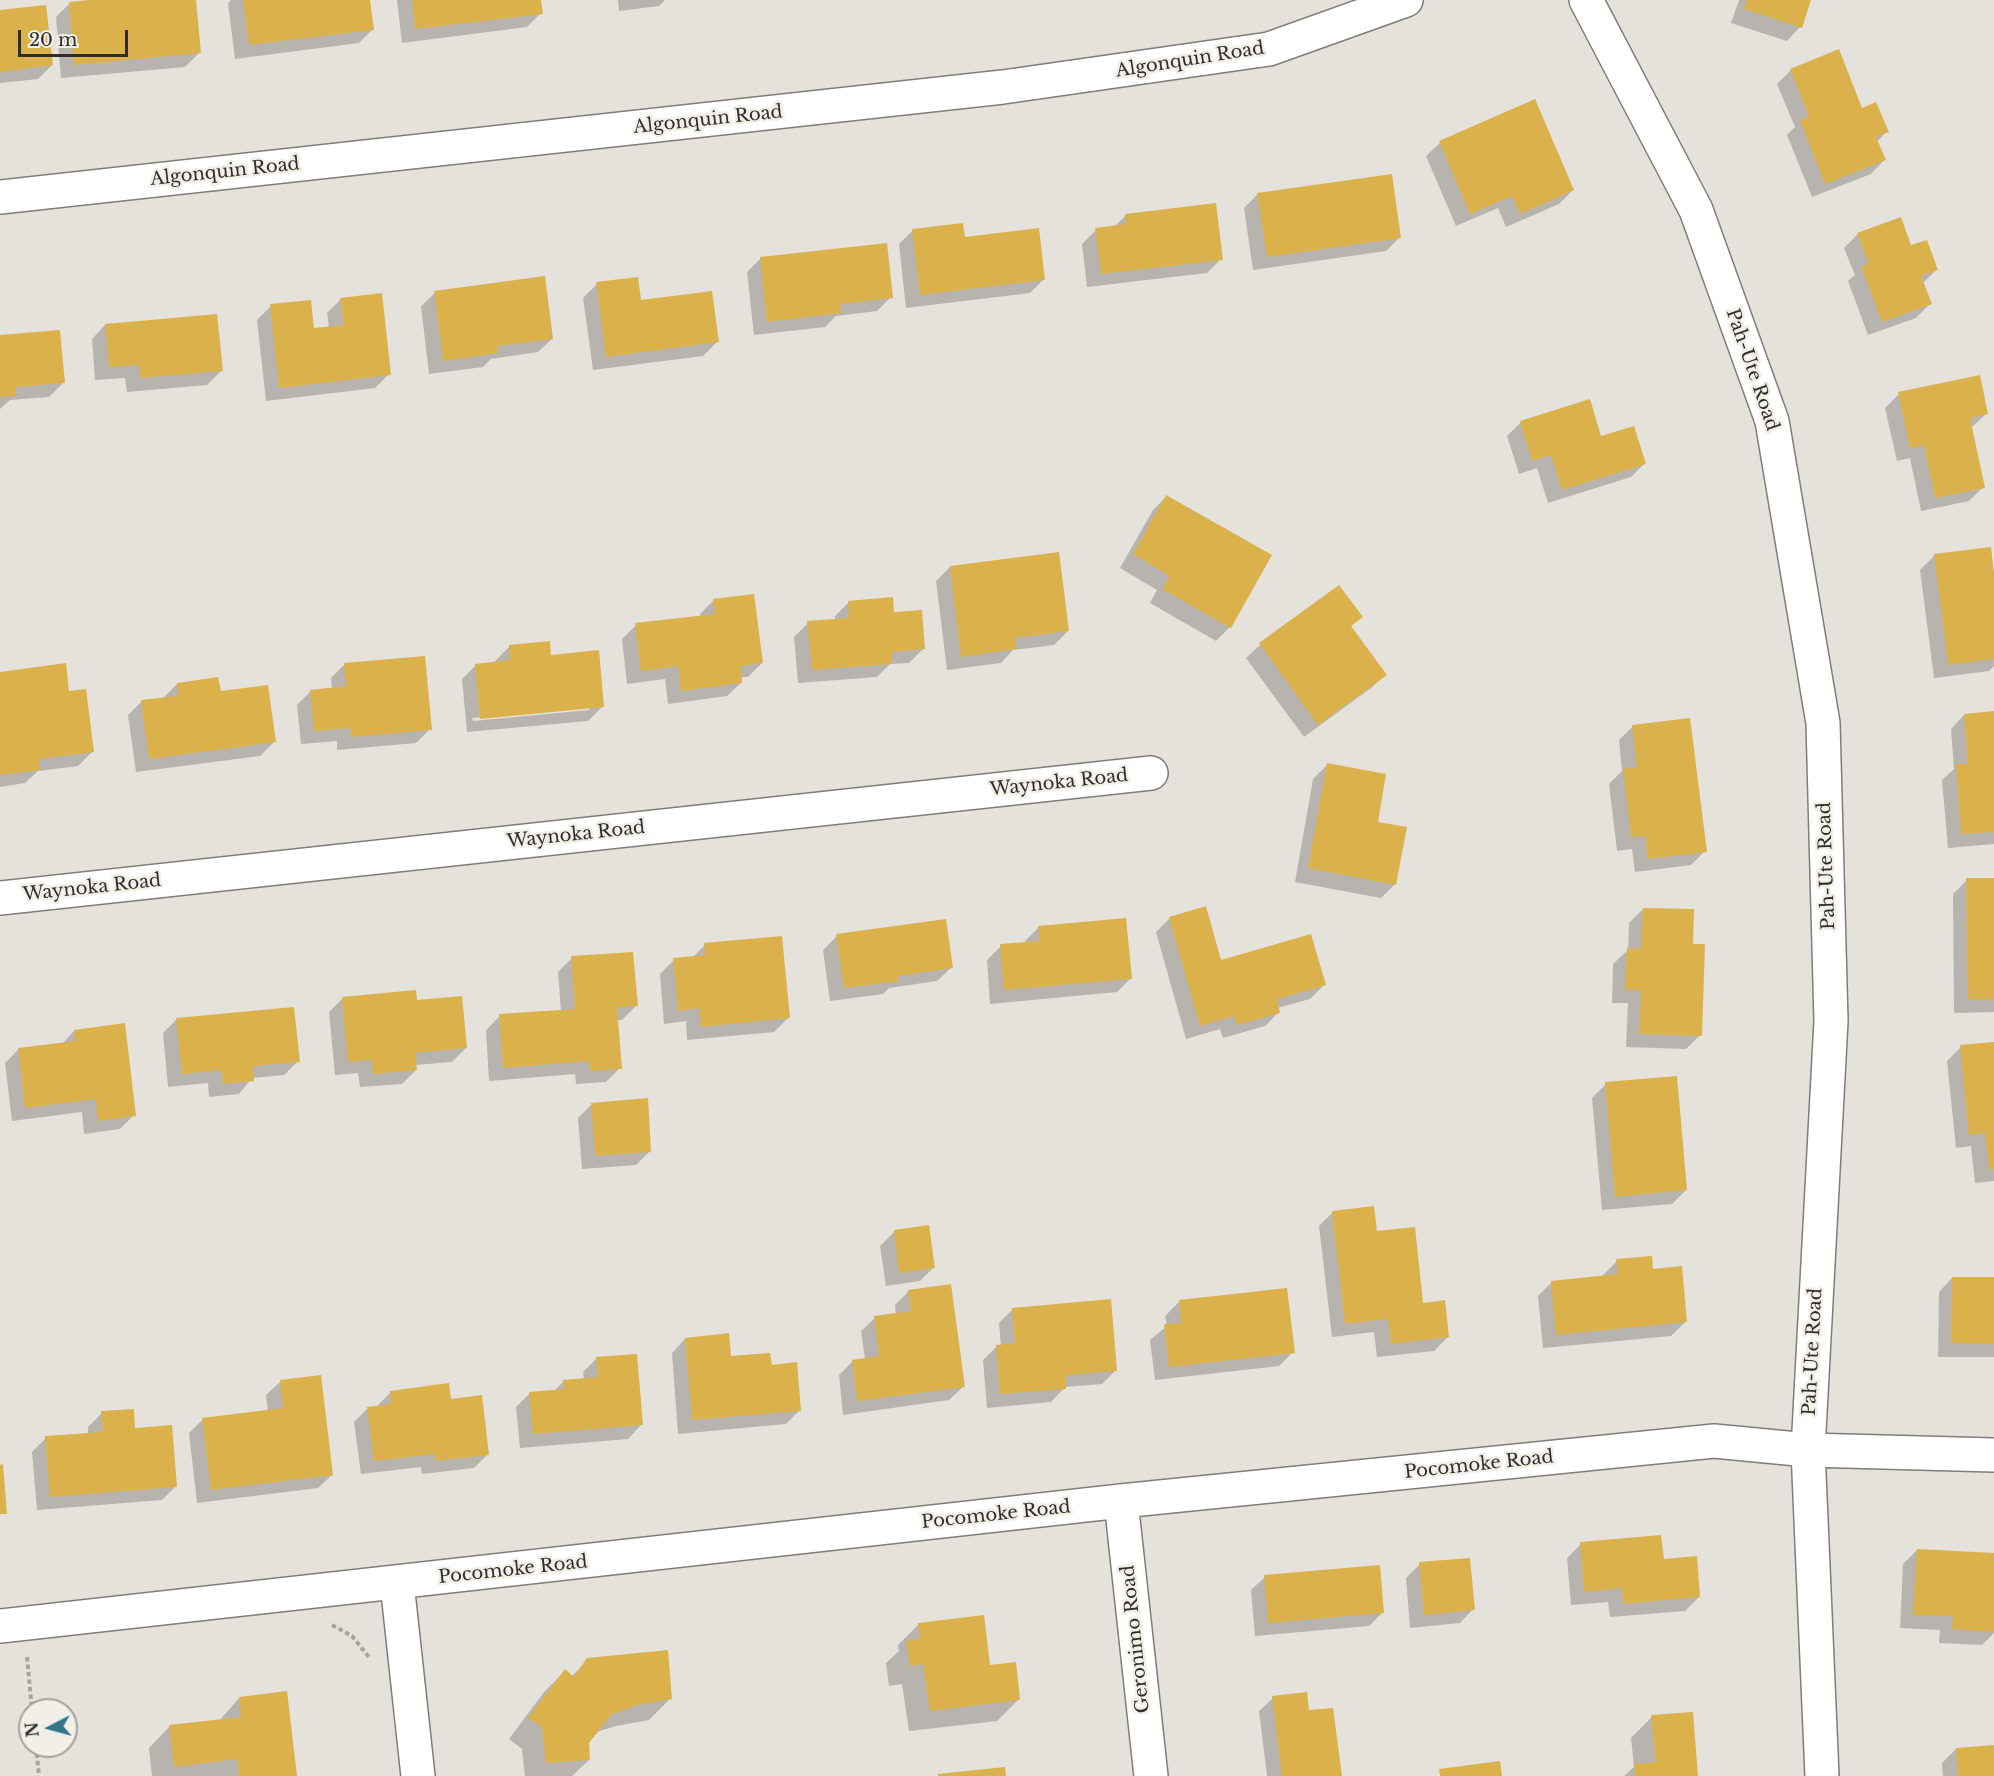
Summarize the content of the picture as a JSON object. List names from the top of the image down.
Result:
{
  "streets": {
    "street": [
      "Algonquin Road",
      "Pah-Ute Road",
      "Waynoka Road",
      "Pocomoke Road",
      "Geronimo Road"
    ]
  },
  "crossings": [
    ["Pah-Ute Road", "Pocomoke Road"],
    ["Pocomoke Road", "Geronimo Road"]
  ],
  "scale_bar": "20 m",
  "north": "left"
}
